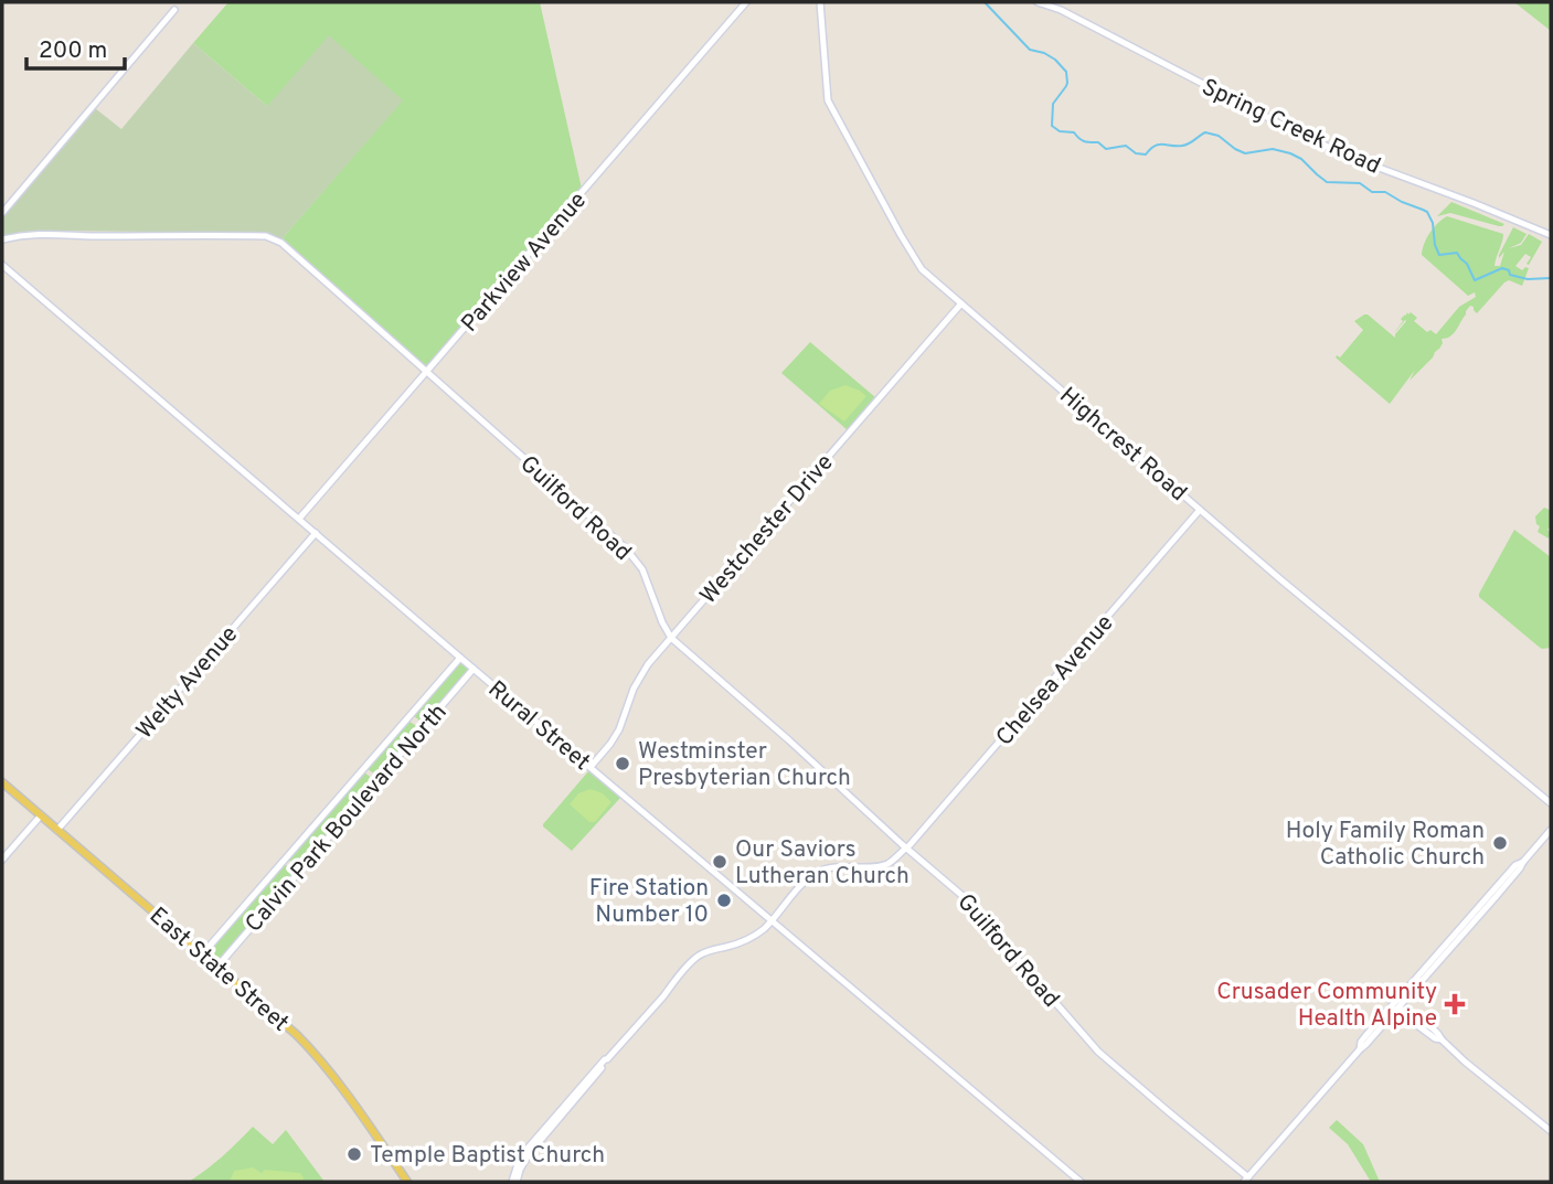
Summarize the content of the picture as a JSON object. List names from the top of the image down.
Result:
{
  "streets": {
    "main road": ["East State Street"],
    "street": [
      "Spring Creek Road",
      "Parkview Avenue",
      "Highcrest Road",
      "Guilford Road",
      "Westchester Drive",
      "Chelsea Avenue",
      "Welty Avenue",
      "Rural Street",
      "Calvin Park Boulevard North"
    ]
  },
  "crossings": [
    ["Parkview Avenue", "Guilford Road"],
    ["Parkview Avenue", "Rural Street"],
    ["Highcrest Road", "Westchester Drive"],
    ["Highcrest Road", "Chelsea Avenue"],
    ["Guilford Road", "Westchester Drive"],
    ["Guilford Road", "Chelsea Avenue"],
    ["Westchester Drive", "Rural Street"],
    ["Welty Avenue", "Rural Street"],
    ["Welty Avenue", "East State Street"],
    ["Rural Street", "Calvin Park Boulevard North"],
    ["Calvin Park Boulevard North", "East State Street"]
  ],
  "places": {
    "other": [
      "Westminster Presbyterian Church",
      "Holy Family Roman Catholic Church",
      "Our Saviors Lutheran Church",
      "Fire Station Number 10",
      "Temple Baptist Church"
    ],
    "health": ["Crusader Community Health Alpine"]
  },
  "scale_bar": "200 m"
}
